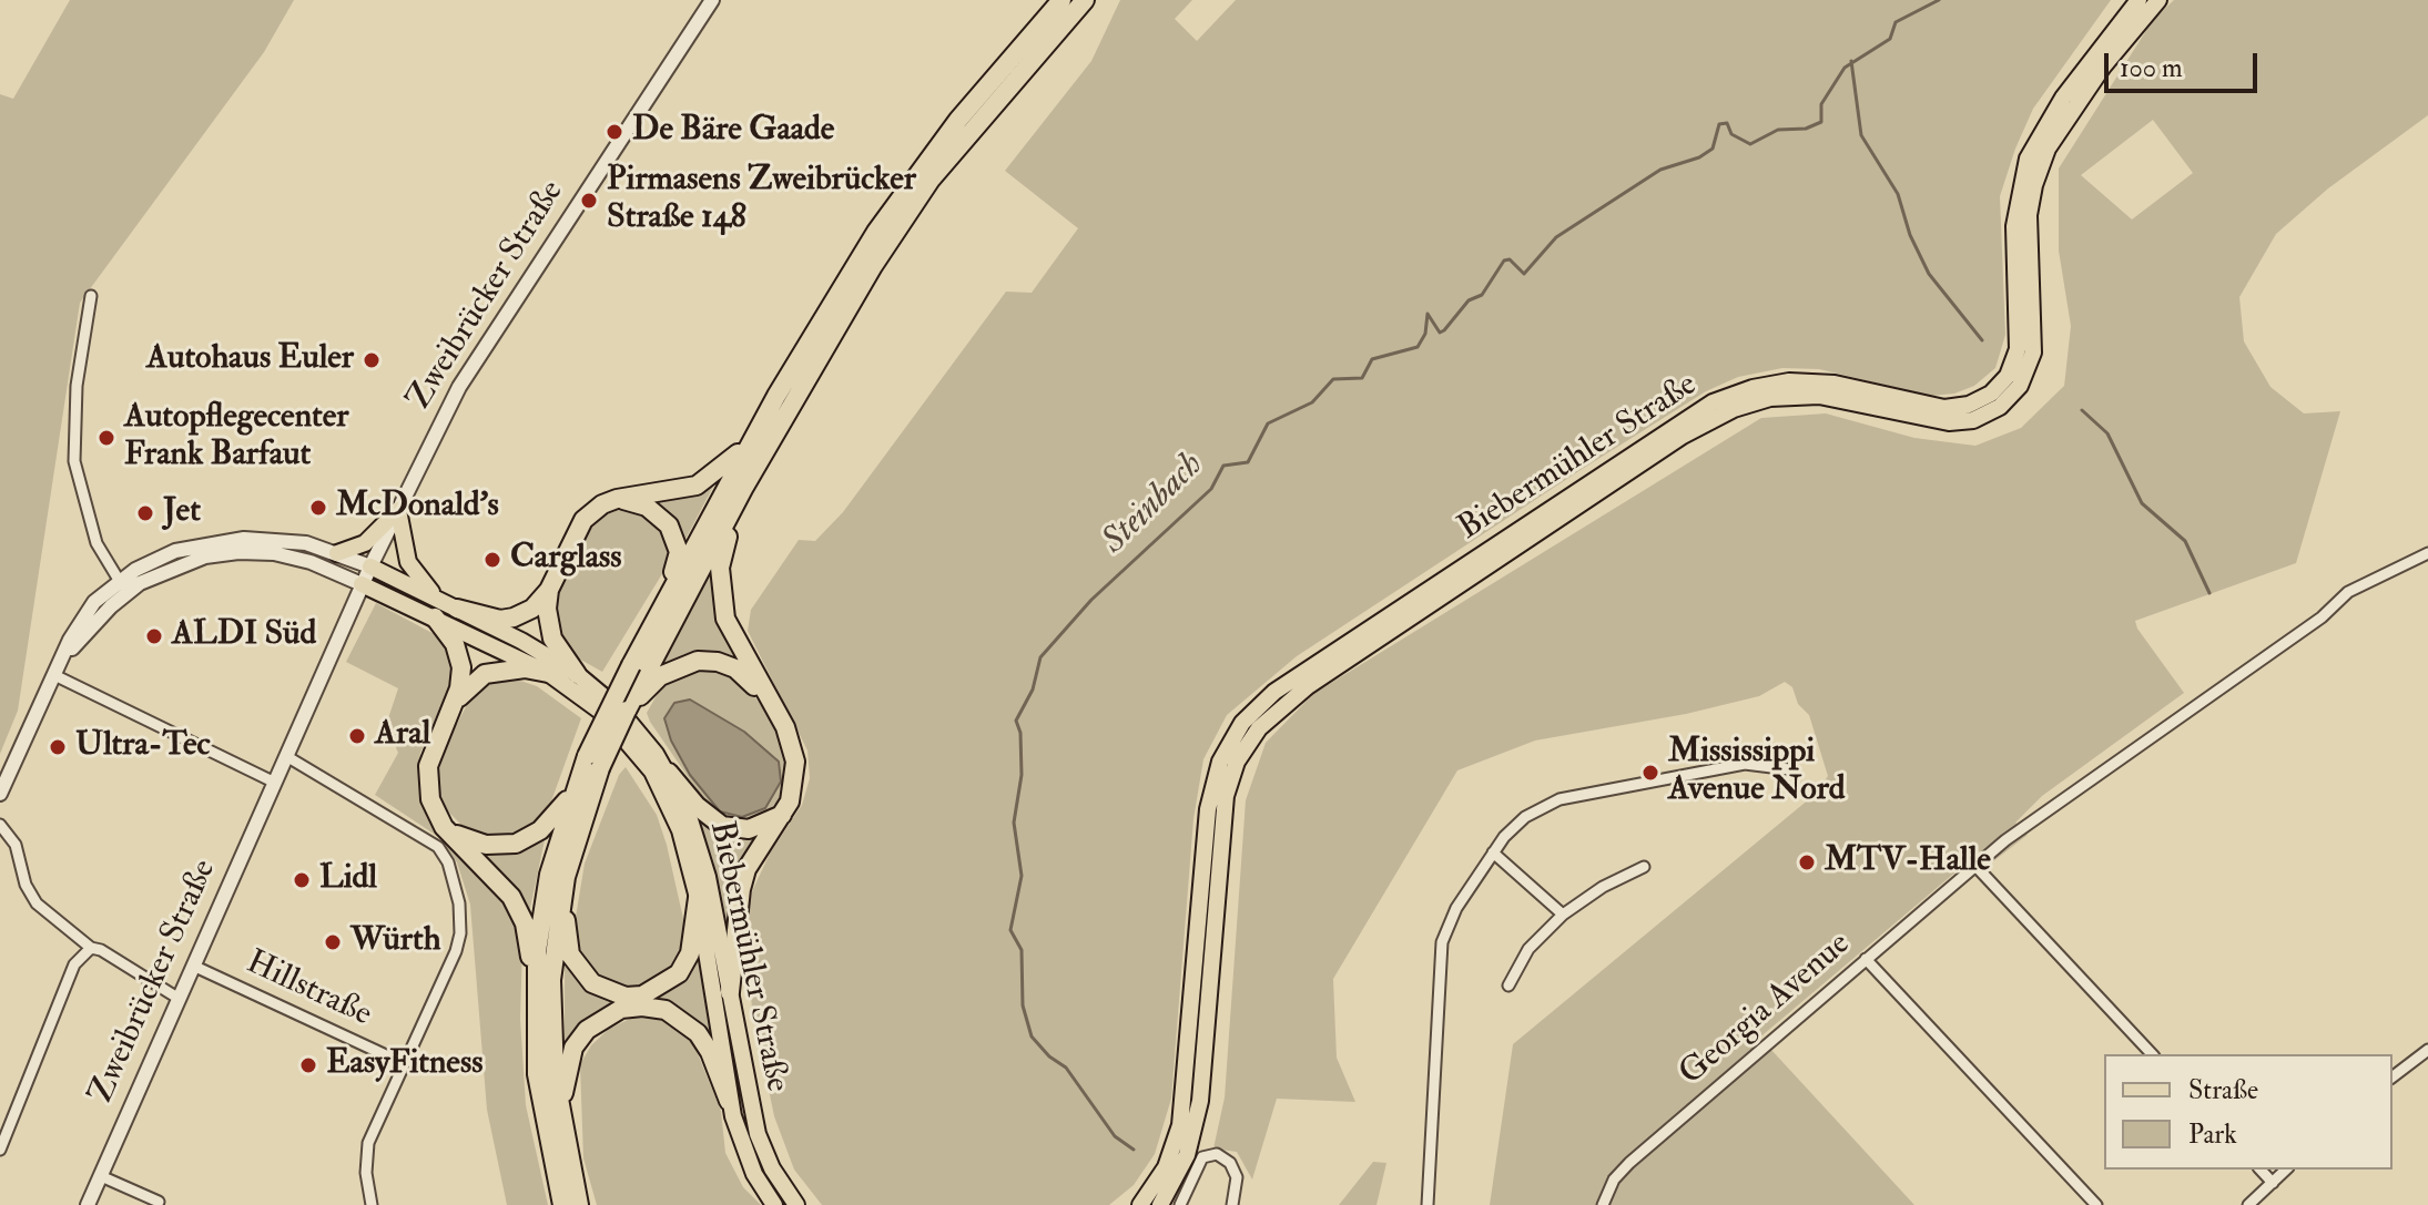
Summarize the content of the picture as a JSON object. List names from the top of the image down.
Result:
{
  "streets": {
    "main road": ["Biebermühler Straße"],
    "street": ["Zweibrücker Straße", "Hillstraße", "Georgia Avenue"]
  },
  "crossings": [
    ["Zweibrücker Straße", "Hillstraße"]
  ],
  "water": ["Steinbach"],
  "places": [
    "De Bäre Gaade",
    "Pirmasens Zweibrücker Straße 148",
    "Autohaus Euler",
    "Autopflegecenter Frank Barfaut",
    "McDonald's",
    "Jet",
    "Carglass",
    "ALDI Süd",
    "Aral",
    "Ultra-Tec",
    "Mississippi Avenue Nord",
    "MTV-Halle",
    "Lidl",
    "Würth",
    "EasyFitness"
  ],
  "legend": ["Straße", "Park"],
  "scale_bar": "100 m"
}
